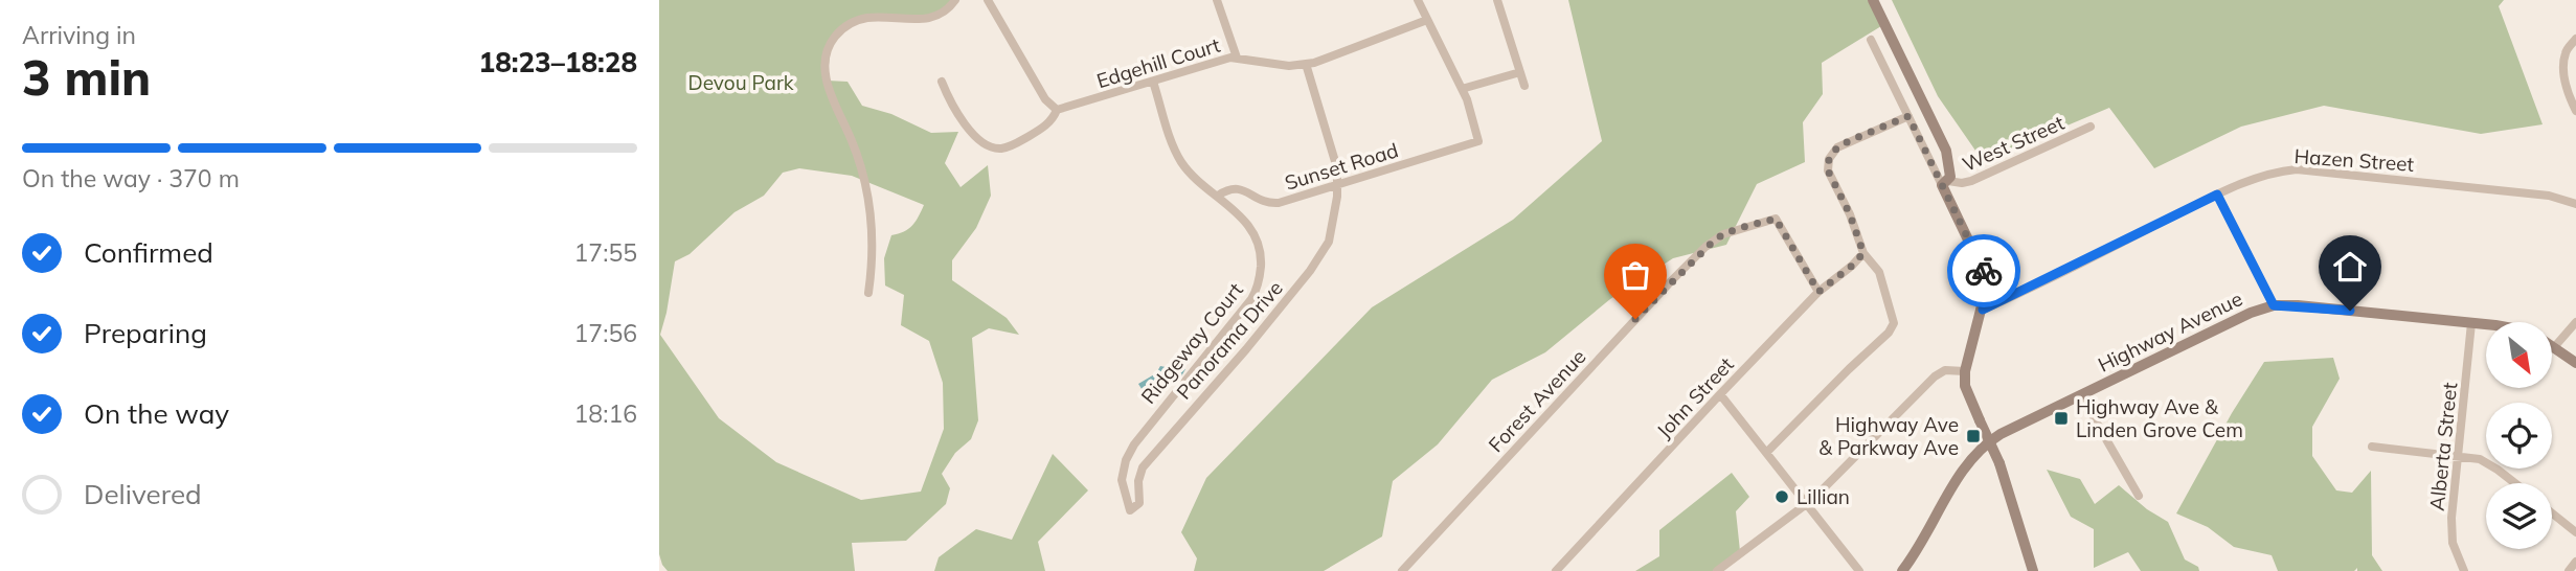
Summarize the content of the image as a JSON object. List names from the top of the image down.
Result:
{
  "streets": {
    "main road": ["Highway Avenue"],
    "street": [
      "Edgehill Court",
      "West Street",
      "Hazen Street",
      "Sunset Road",
      "Panorama Drive",
      "Ridgeway Court",
      "John Street",
      "Forest Avenue",
      "Alberta Street"
    ]
  },
  "crossings": [
    ["Edgehill Court", "Panorama Drive"],
    ["Sunset Road", "Panorama Drive"],
    ["Sunset Road", "Ridgeway Court"],
    ["Highway Avenue", "Alberta Street"],
    ["Panorama Drive", "Ridgeway Court"],
    ["John Street", "Forest Avenue"]
  ],
  "parks": ["Devou Park"],
  "places": {
    "transit": ["Highway Ave & Linden Grove Cem", "Highway Ave & Parkway Ave"],
    "other": ["Lillian"]
  },
  "north": "bottom right",
  "page": {
    "heading": ["3 min", "Arriving in", "18:23–18:28"],
    "bar": "On the way · 370 m",
    "list": [
      ["Confirmed", "17:55"],
      ["Preparing", "17:56"],
      ["On the way", "18:16"],
      "Delivered"
    ]
  }
}
